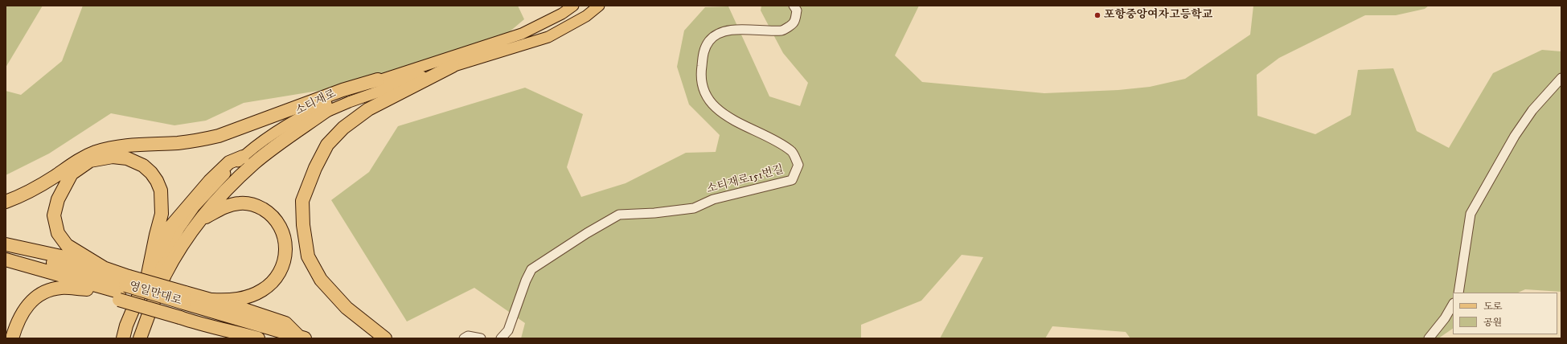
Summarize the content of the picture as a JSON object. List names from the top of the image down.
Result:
{
  "streets": {
    "highway": ["영일만대로"],
    "main road": ["소티재로"],
    "street": ["소티재로151번길"]
  },
  "places": ["포항중앙여자고등학교"],
  "legend": ["도로", "공원"]
}
